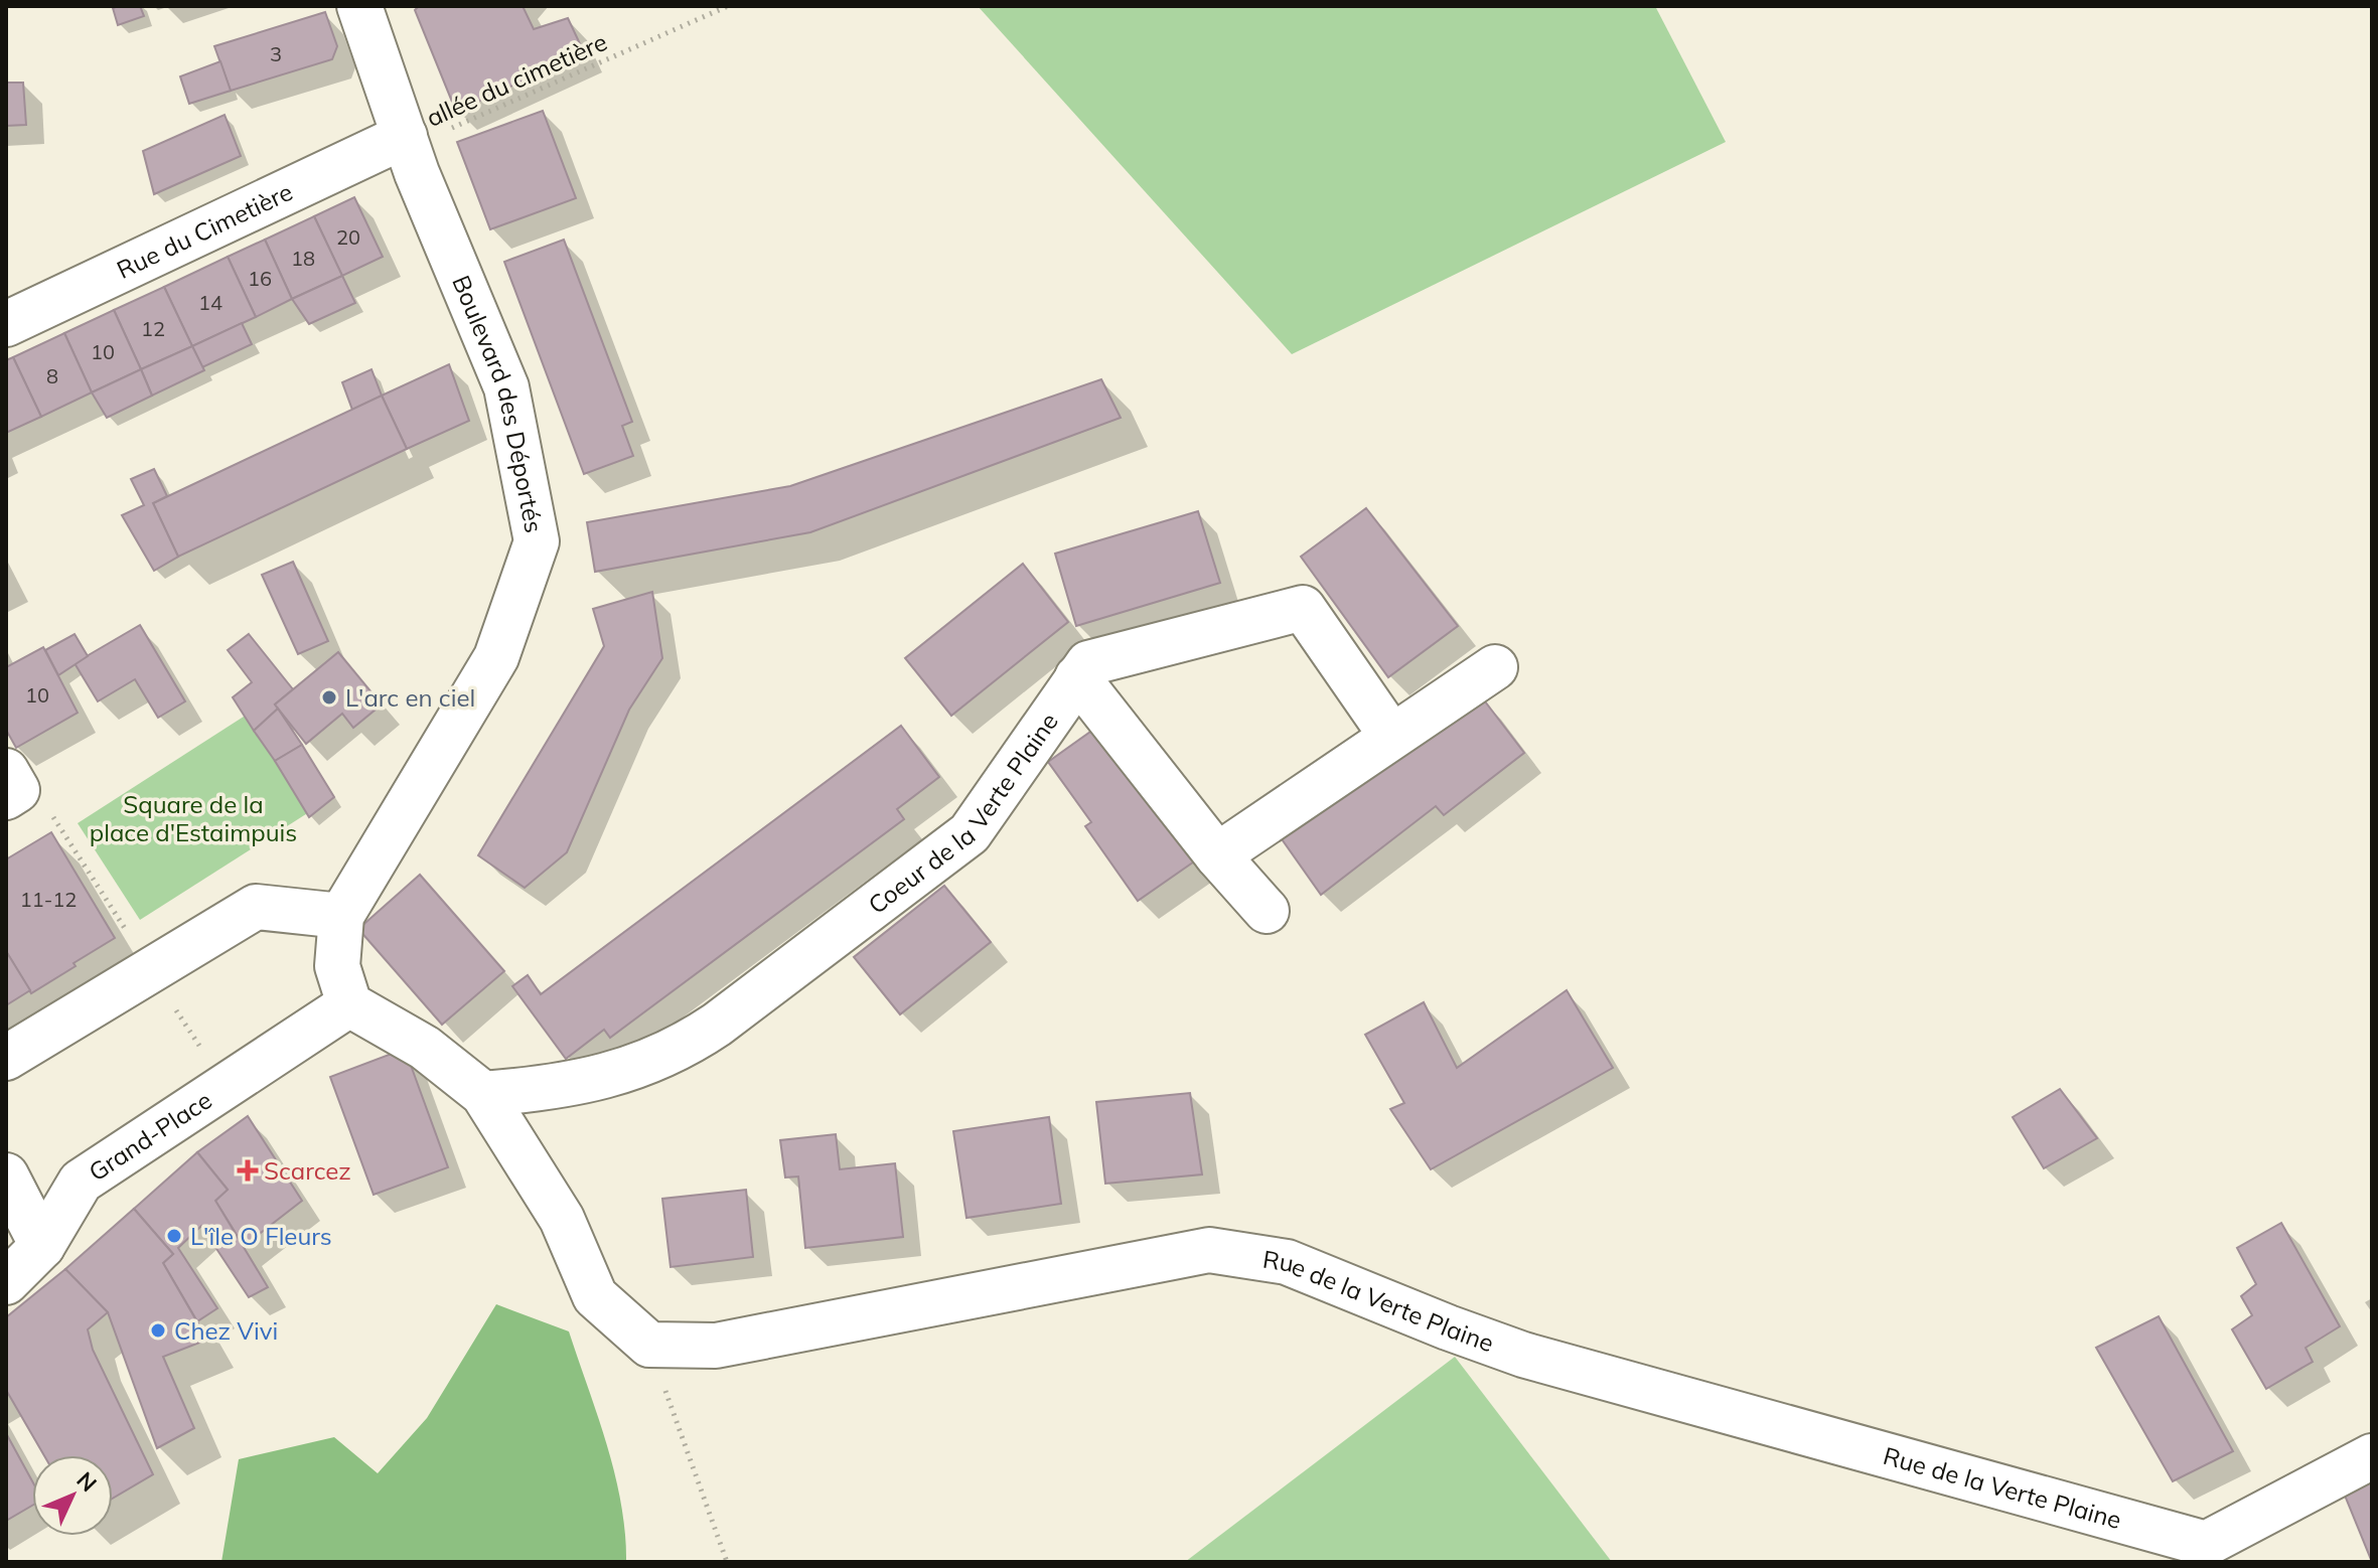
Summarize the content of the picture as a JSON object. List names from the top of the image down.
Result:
{
  "streets": {
    "street": [
      "Rue du Cimetière",
      "Boulevard des Déportés",
      "Coeur de la Verte Plaine",
      "Grand-Place",
      "Rue de la Verte Plaine"
    ],
    "path": ["allée du cimetière"]
  },
  "crossings": [
    ["allée du cimetière", "Rue du Cimetière"],
    ["allée du cimetière", "Boulevard des Déportés"],
    ["Rue du Cimetière", "Boulevard des Déportés"]
  ],
  "parks": ["Square de la place d'Estaimpuis"],
  "places": {
    "other": ["L'arc en ciel", "L'île O Fleurs", "Chez Vivi"],
    "health": ["Scarcez"]
  },
  "house_numbers": [
    "3",
    "20",
    "18",
    "16",
    "14",
    "12",
    "10",
    "8",
    "10",
    "11-12"
  ],
  "north": "top right"
}
